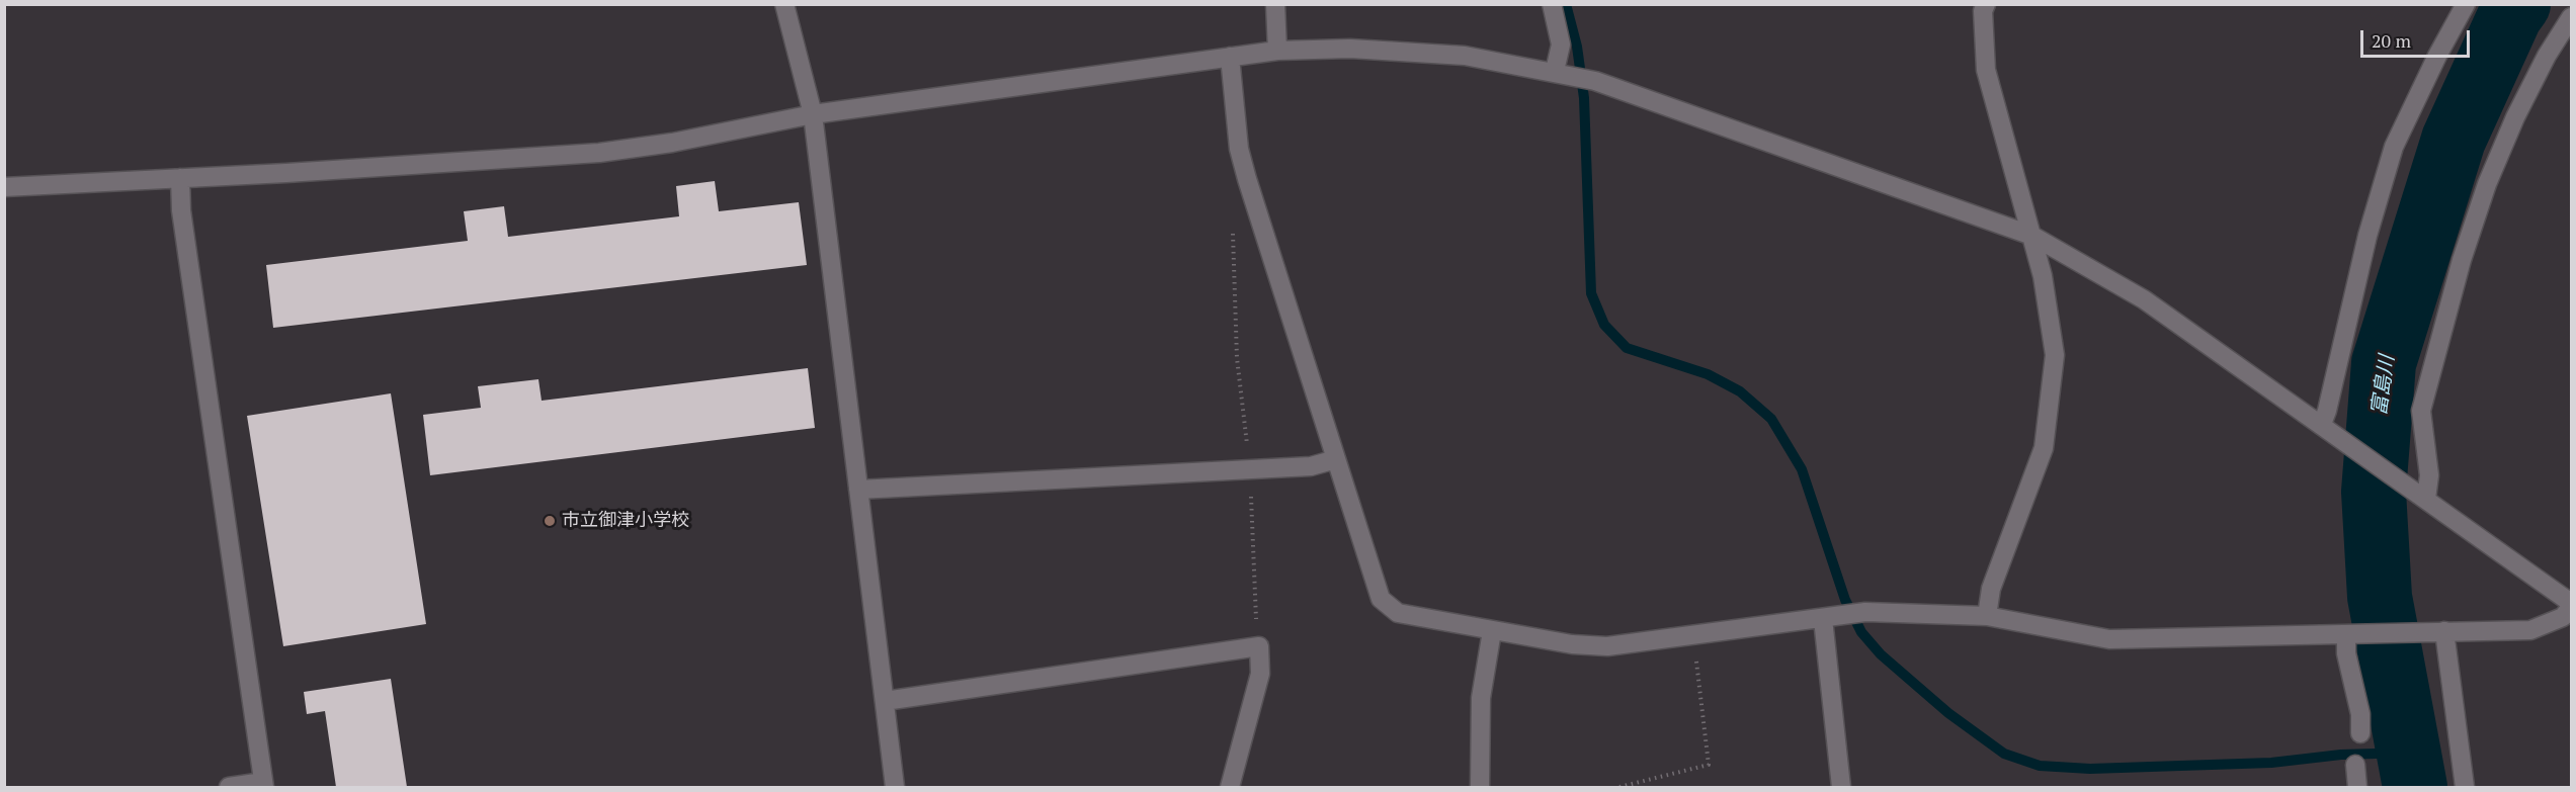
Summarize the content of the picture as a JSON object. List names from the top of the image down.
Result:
{
  "water": ["富島川"],
  "places": ["市立御津小学校"],
  "scale_bar": "20 m"
}
